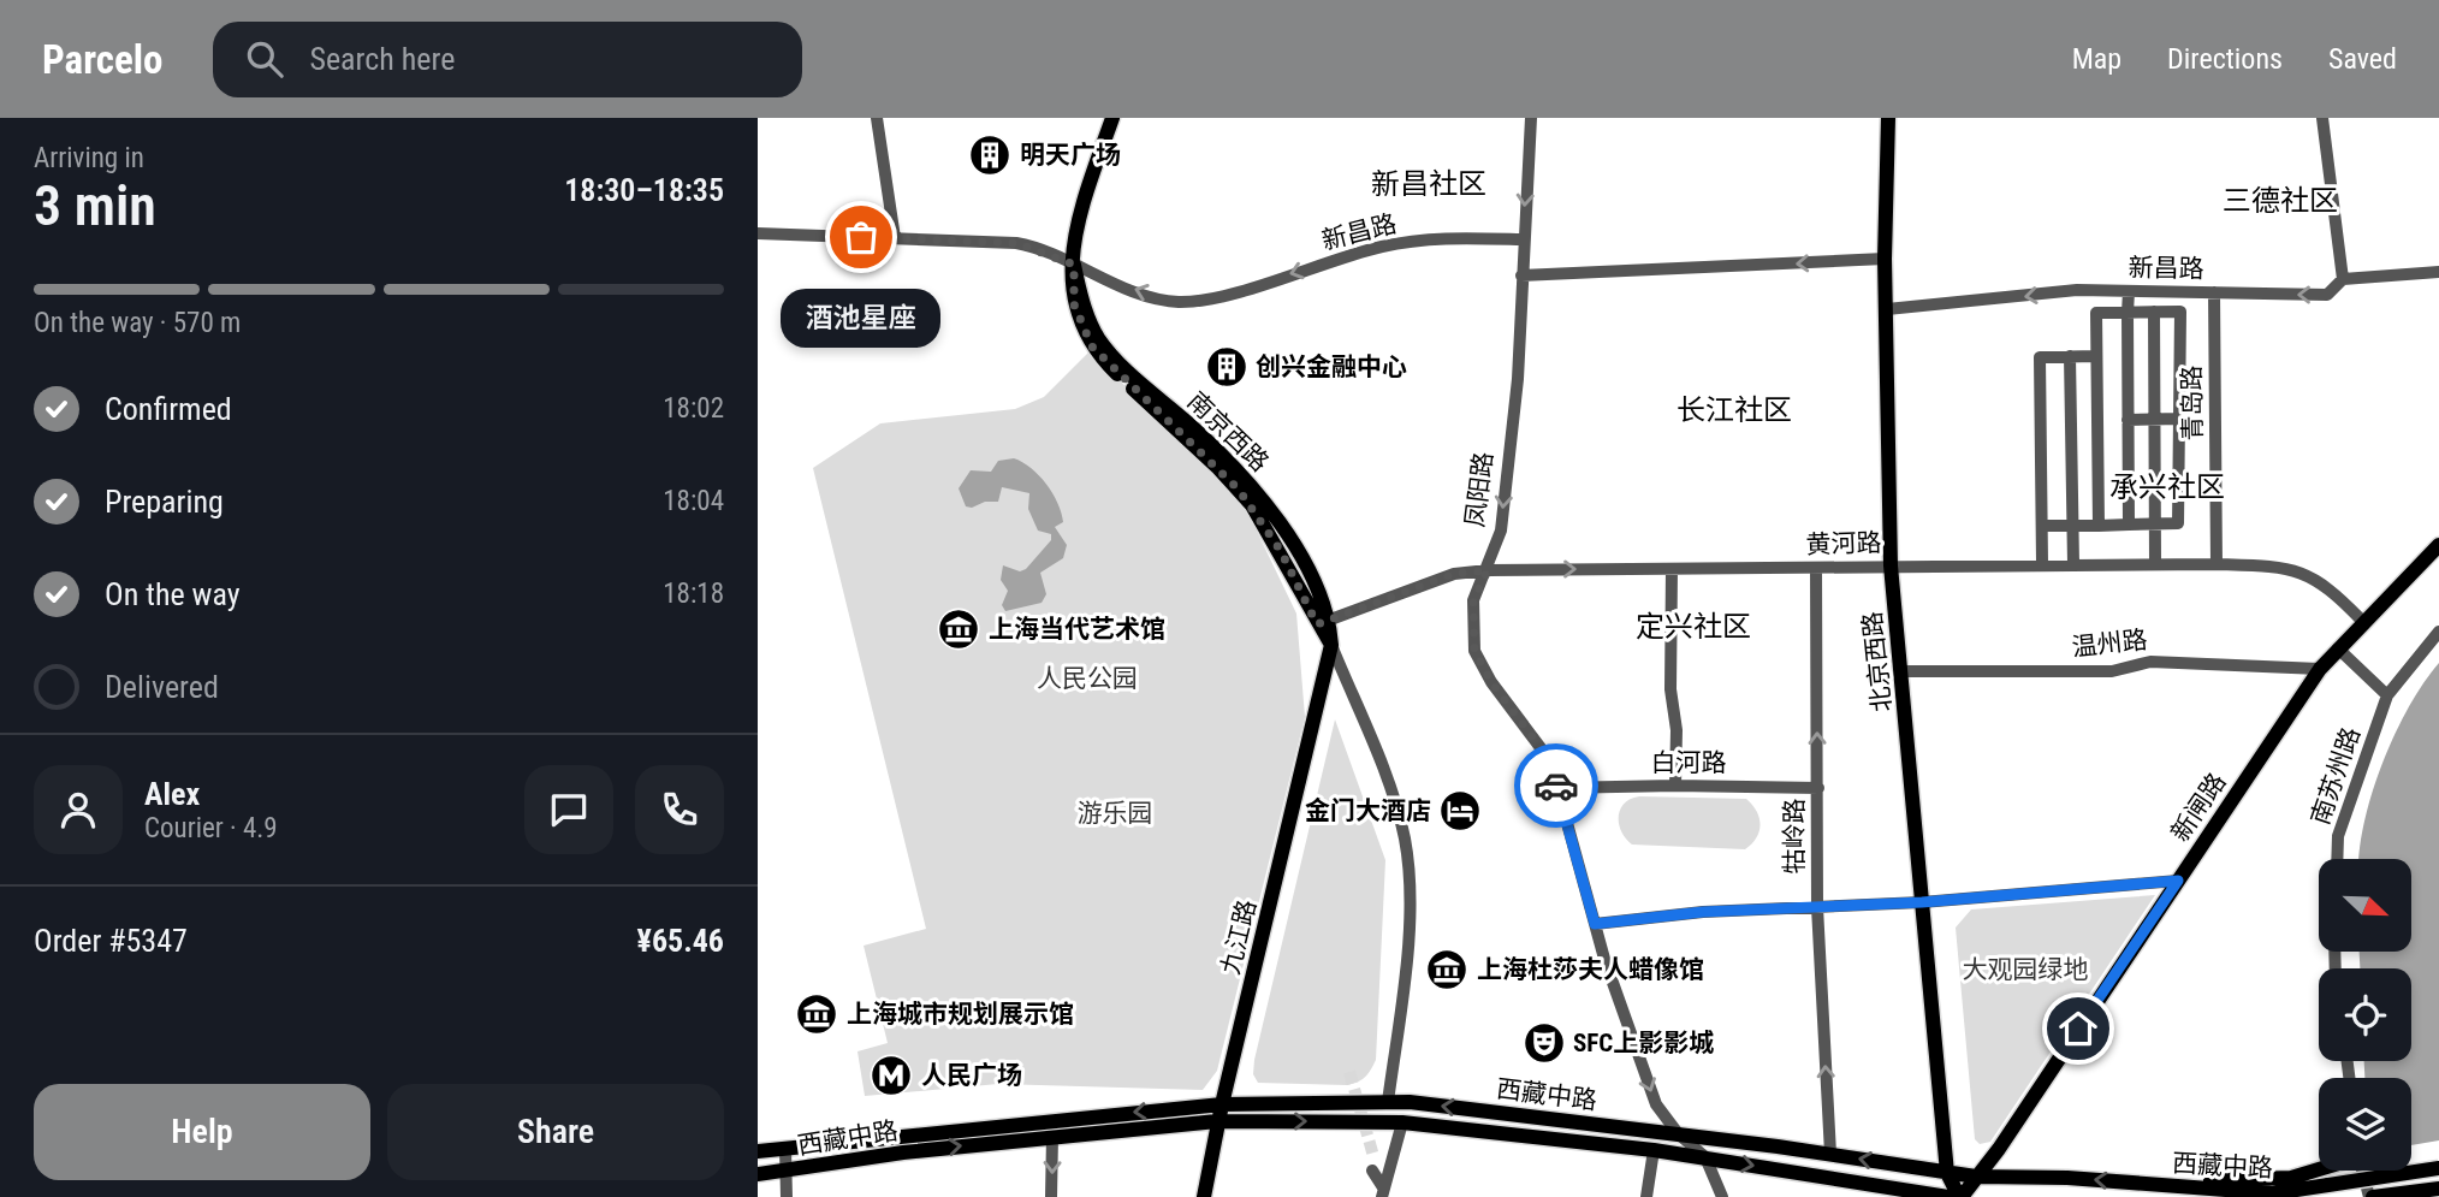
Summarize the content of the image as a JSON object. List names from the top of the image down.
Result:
{
  "streets": {
    "main road": [
      "南京西路",
      "北京西路",
      "新闸路",
      "九江路",
      "西藏中路"
    ],
    "street": [
      "新昌路",
      "青岛路",
      "凤阳路",
      "黄河路",
      "温州路",
      "白河路",
      "南苏州路",
      "牯岭路"
    ]
  },
  "crossings": [
    ["新昌路", "青岛路"],
    ["新昌路", "南京西路"],
    ["新昌路", "凤阳路"],
    ["新昌路", "北京西路"],
    ["青岛路", "黄河路"],
    ["南京西路", "黄河路"],
    ["南京西路", "九江路"],
    ["南京西路", "西藏中路"],
    ["凤阳路", "黄河路"],
    ["凤阳路", "白河路"],
    ["凤阳路", "西藏中路"],
    ["黄河路", "北京西路"],
    ["黄河路", "新闸路"],
    ["黄河路", "牯岭路"],
    ["黄河路", "九江路"],
    ["温州路", "北京西路"],
    ["温州路", "新闸路"],
    ["北京西路", "新闸路"],
    ["北京西路", "西藏中路"],
    ["白河路", "牯岭路"],
    ["新闸路", "西藏中路"],
    ["牯岭路", "西藏中路"],
    ["九江路", "西藏中路"]
  ],
  "one_way": ["新昌路", "凤阳路", "牯岭路"],
  "districts": [
    "新昌社区",
    "三德社区",
    "长江社区",
    "承兴社区",
    "定兴社区"
  ],
  "parks": ["人民公园", "游乐园", "大观园绿地"],
  "places": {
    "building": ["明天广场", "创兴金融中心"],
    "other": ["酒池星座"],
    "museum": ["上海当代艺术馆", "上海杜莎夫人蜡像馆", "上海城市规划展示馆"],
    "hotel": ["金门大酒店"],
    "theatre": ["SFC上影影城"],
    "metro station": ["人民广场"]
  },
  "north": "bottom right",
  "page": {
    "header": "Parcelo",
    "search": "Search here",
    "nav": ["Map", "Directions", "Saved"],
    "heading": ["3 min", "Arriving in", "18:30–18:35"],
    "panel": [
      "Alex",
      "Courier · 4.9",
      "Order #5347",
      "¥65.46"
    ],
    "bar": "On the way · 570 m",
    "bubble": "酒池星座",
    "list": [
      ["Confirmed", "18:02"],
      ["Preparing", "18:04"],
      ["On the way", "18:18"],
      "Delivered"
    ],
    "buttons": ["Help", "Share"]
  }
}
